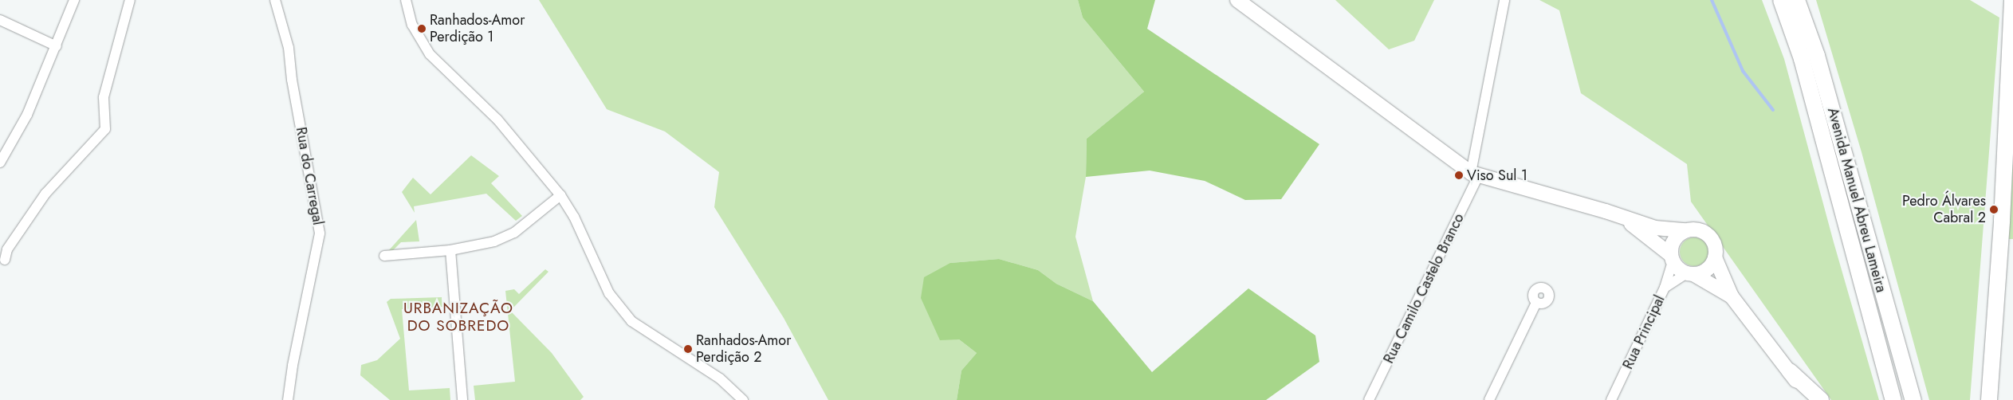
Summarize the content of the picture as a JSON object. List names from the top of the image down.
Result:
{
  "streets": {
    "main road": ["Avenida Manuel Abreu Lameira"],
    "street": ["Rua do Carregal", "Rua Camilo Castelo Branco", "Rua Principal"]
  },
  "districts": ["URBANIZAÇÃO DO SOBREDO"],
  "places": [
    "Ranhados-Amor Perdição 1",
    "Viso Sul 1",
    "Pedro Álvares Cabral 2",
    "Ranhados-Amor Perdição 2"
  ]
}
